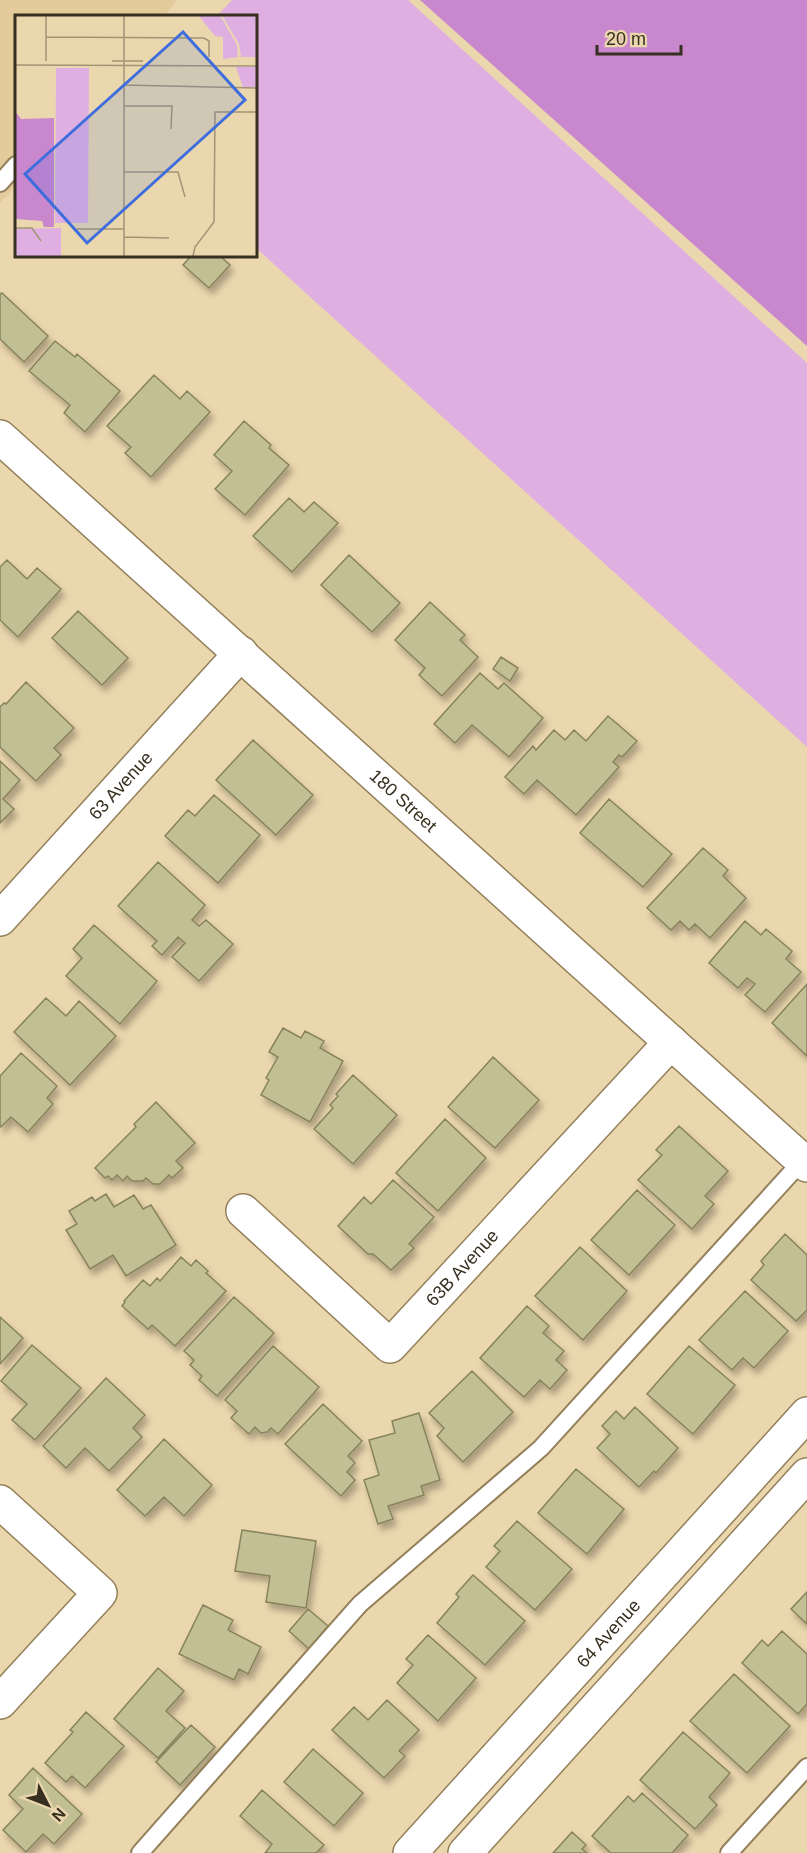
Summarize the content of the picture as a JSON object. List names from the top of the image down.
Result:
{
  "streets": {
    "street": [
      "63 Avenue",
      "180 Street",
      "63B Avenue",
      "64 Avenue"
    ]
  },
  "crossings": [
    ["63 Avenue", "180 Street"],
    ["180 Street", "63B Avenue"]
  ],
  "scale_bar": "20 m",
  "north": "bottom right"
}
